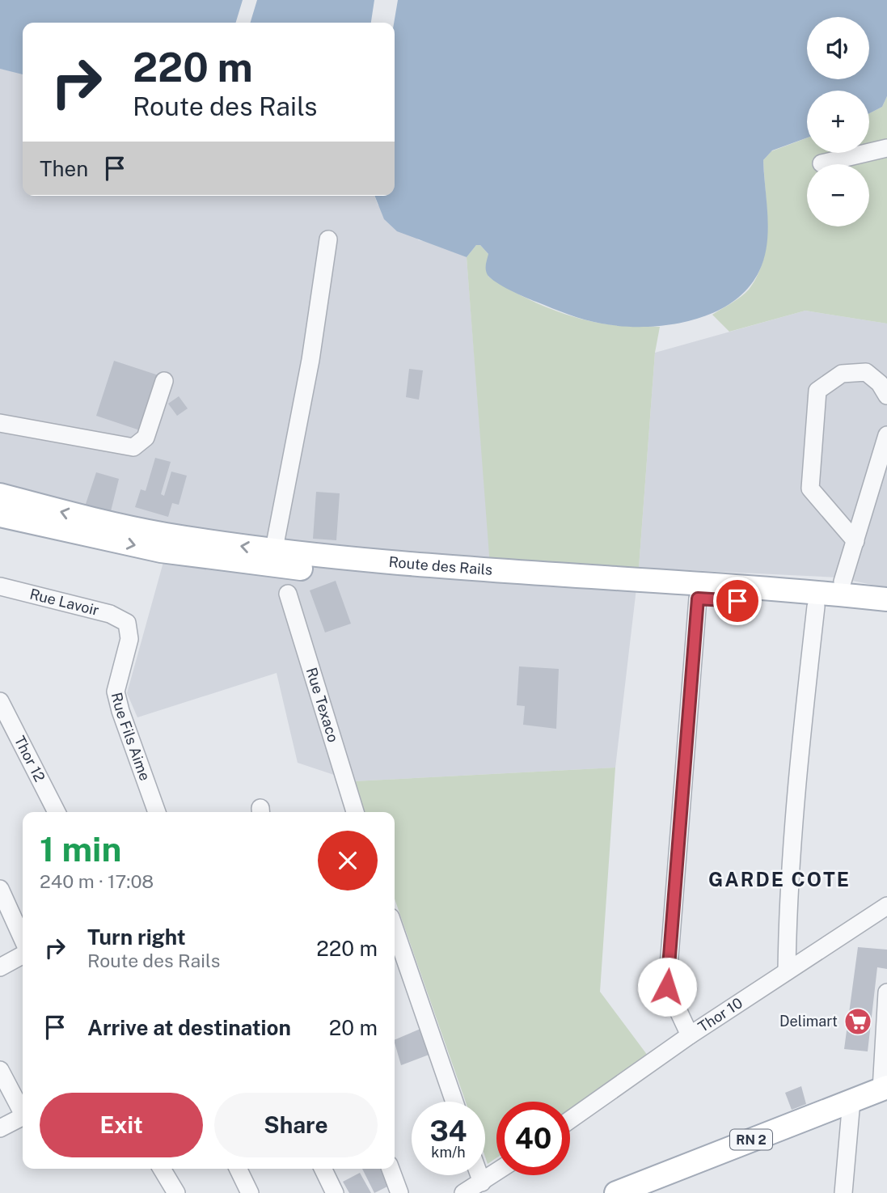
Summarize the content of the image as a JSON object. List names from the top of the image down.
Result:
{
  "streets": {
    "main road": ["Route des Rails", "RN 2"],
    "street": [
      "Rue Lavoir",
      "Rue Texaco",
      "Rue Fils Aime",
      "Thor 12",
      "Thor 10"
    ]
  },
  "crossings": [
    ["Rue Lavoir", "Rue Fils Aime"]
  ],
  "districts": ["GARDE COTE"],
  "places": {
    "supermarket": ["Delimart"]
  },
  "page": {
    "map_buttons": ["+", "−"],
    "turn": ["220 m", "Route des Rails"],
    "then": "Then",
    "heading": ["1 min", "240 m · 17:08"],
    "list": [
      {
        "name": "Turn right",
        "note": "Route des Rails",
        "value": "220 m"
      },
      {
        "name": "Arrive at destination",
        "value": "20 m"
      }
    ],
    "buttons": ["Exit", "Share"],
    "speed": "34 km/h",
    "limit": "40"
  }
}
